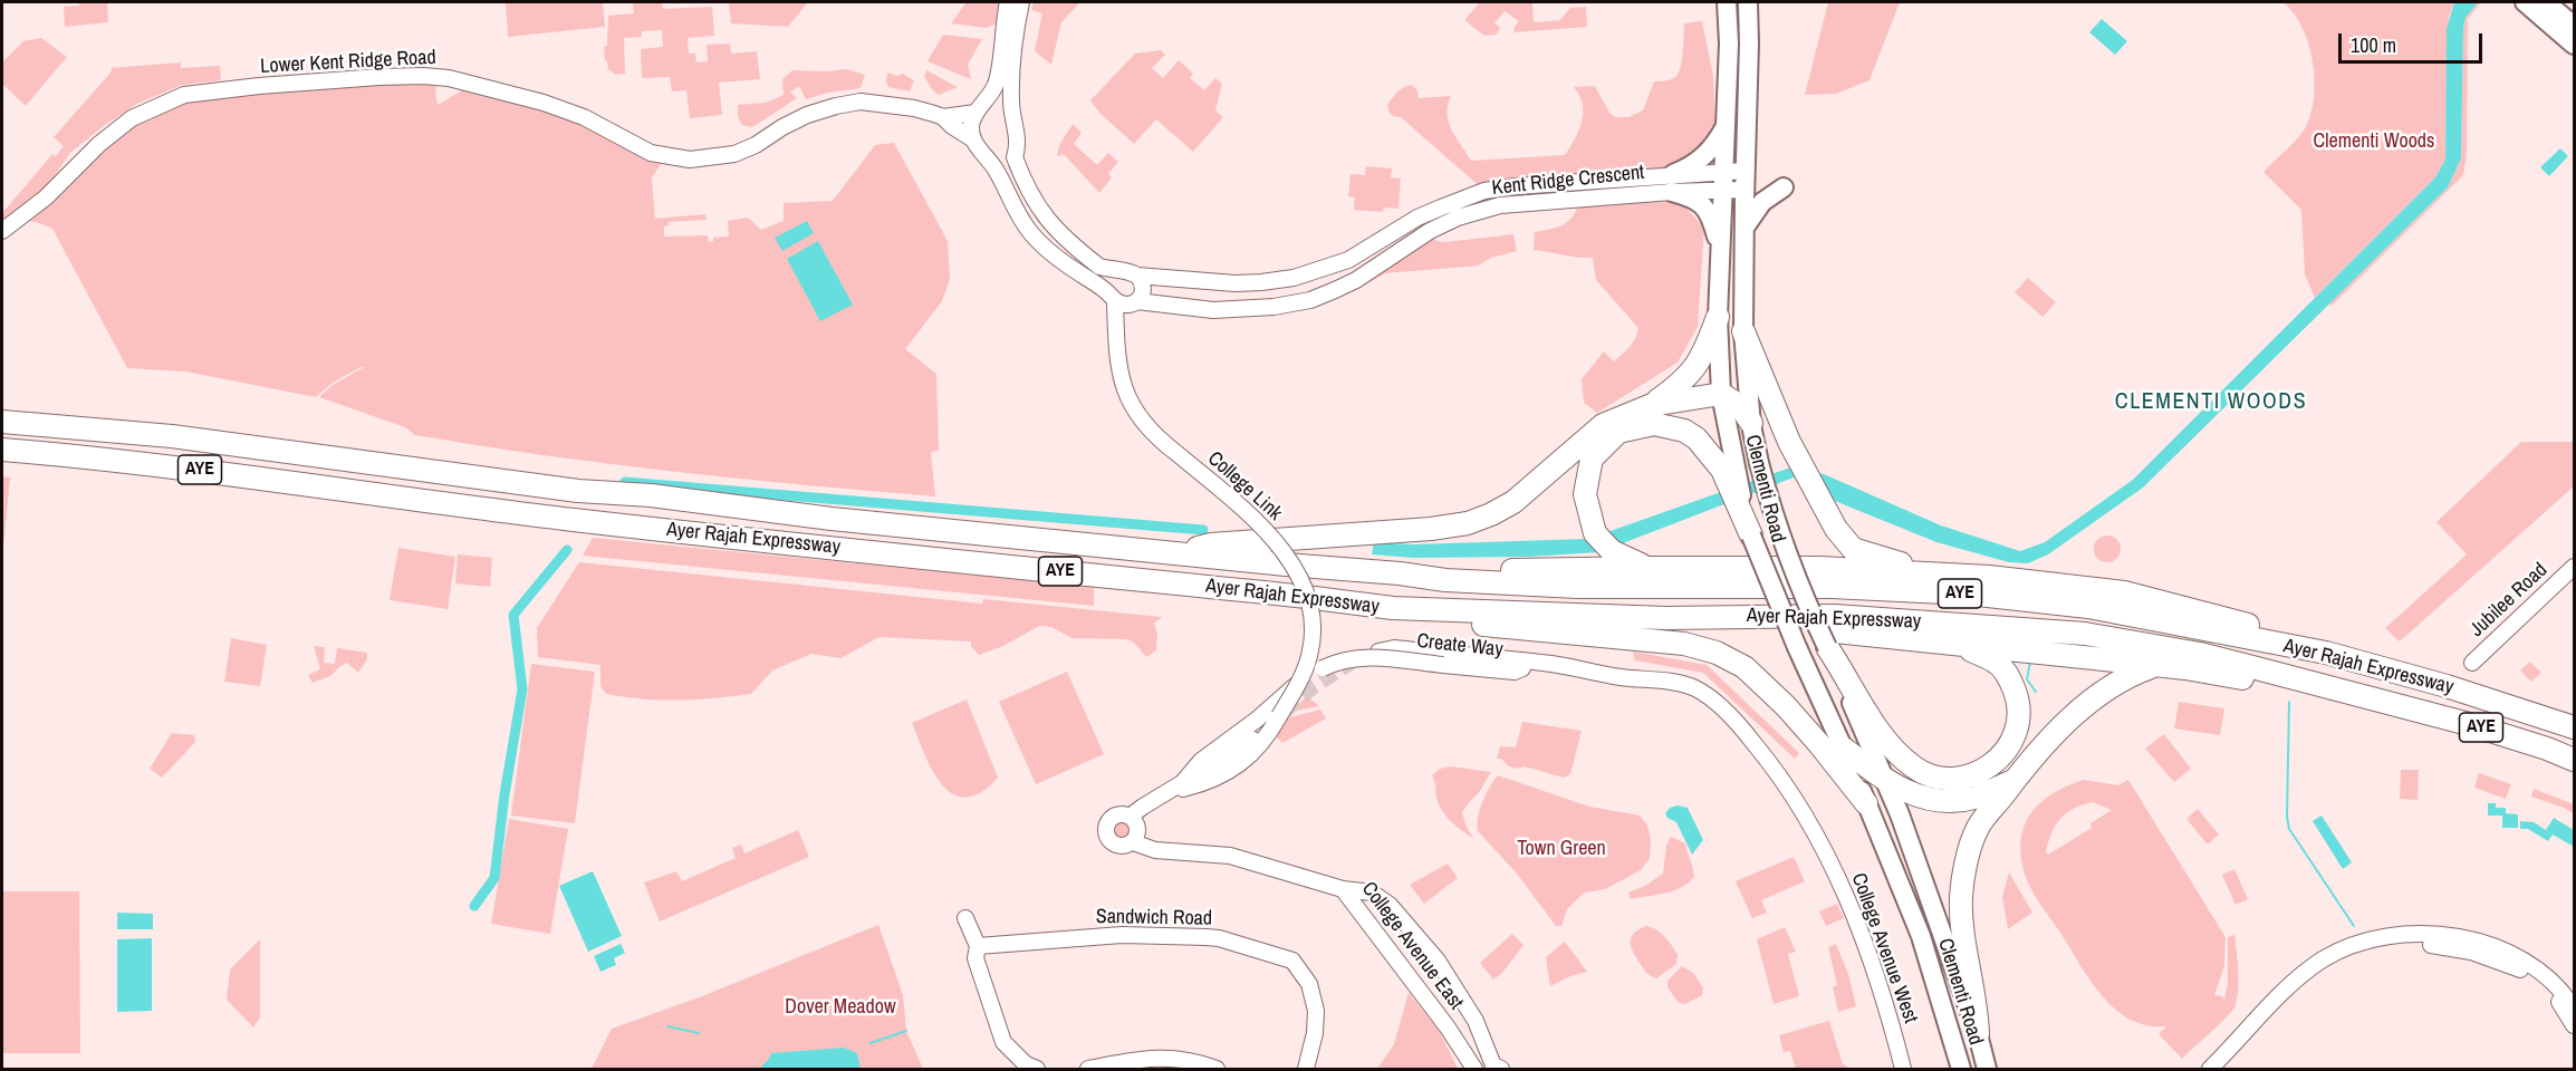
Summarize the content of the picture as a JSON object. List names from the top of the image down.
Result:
{
  "streets": {
    "highway": ["AYE", "Ayer Rajah Expressway"],
    "main road": ["Clementi Road"],
    "street": [
      "Lower Kent Ridge Road",
      "Kent Ridge Crescent",
      "College Link",
      "Jubilee Road",
      "Create Way",
      "Sandwich Road",
      "College Avenue East",
      "College Avenue West"
    ]
  },
  "crossings": [
    ["Lower Kent Ridge Road", "Kent Ridge Crescent"],
    ["Kent Ridge Crescent", "College Link"],
    ["Kent Ridge Crescent", "Clementi Road"],
    ["College Link", "Create Way"],
    ["Create Way", "College Avenue West"]
  ],
  "districts": ["CLEMENTI WOODS"],
  "parks": ["Clementi Woods", "Town Green", "Dover Meadow"],
  "scale_bar": "100 m"
}
